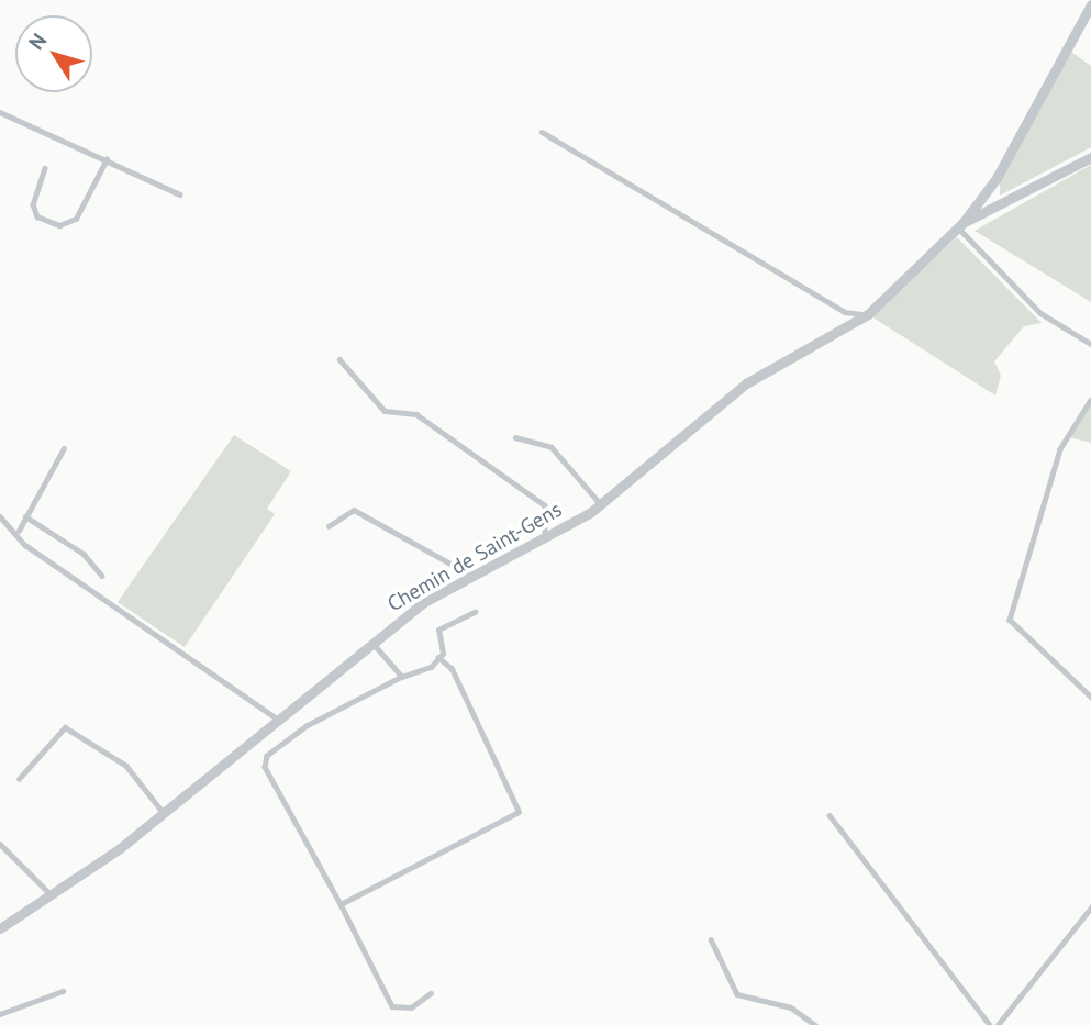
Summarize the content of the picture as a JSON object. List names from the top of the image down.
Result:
{
  "streets": {
    "street": ["Chemin de Saint-Gens"]
  },
  "north": "top left"
}
